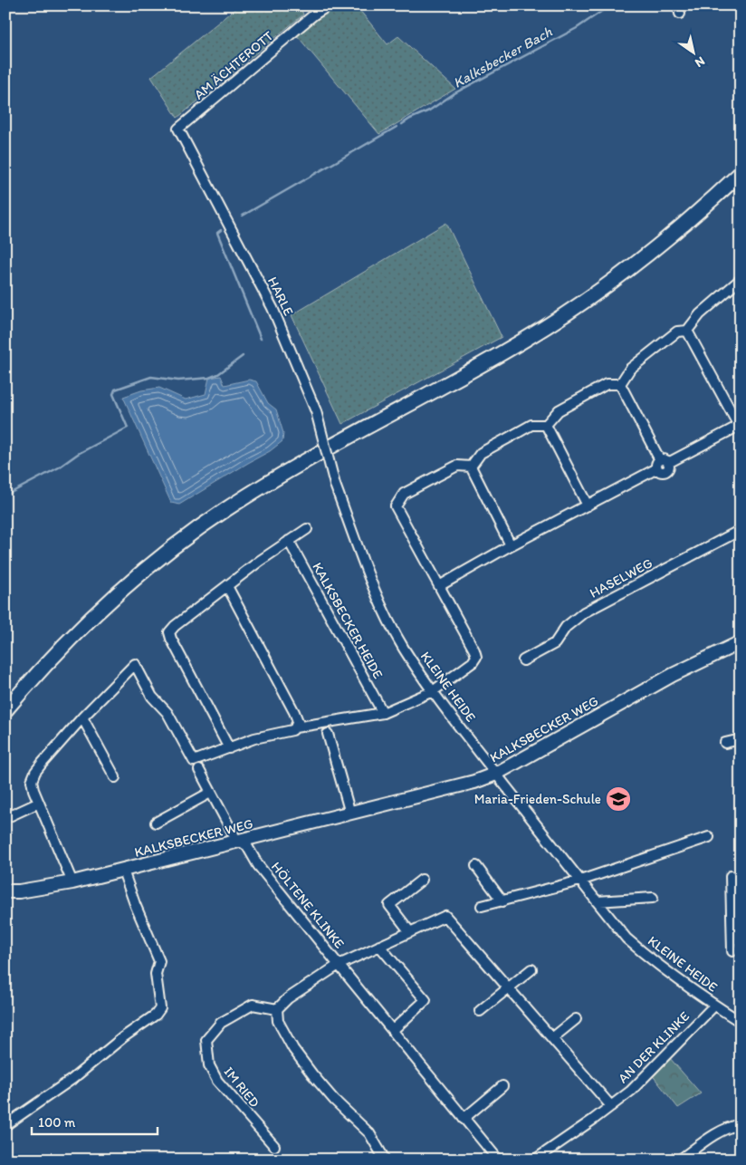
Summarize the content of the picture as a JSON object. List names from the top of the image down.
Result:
{
  "streets": {
    "street": [
      "AM ÄCHTEROTT",
      "HARLE",
      "HASELWEG",
      "KALKSBECKER HEIDE",
      "KLEINE HEIDE",
      "KALKSBECKER WEG",
      "HÖLTENE KLINKE",
      "AN DER KLINKE",
      "IM RIED"
    ]
  },
  "crossings": [
    ["AM ÄCHTEROTT", "HARLE"],
    ["HARLE", "KLEINE HEIDE"],
    ["KLEINE HEIDE", "KALKSBECKER WEG"],
    ["KLEINE HEIDE", "AN DER KLINKE"],
    ["KALKSBECKER WEG", "HÖLTENE KLINKE"]
  ],
  "water": ["Kalksbecker Bach"],
  "places": {
    "school or university": ["Maria-Frieden-Schule"]
  },
  "scale_bar": "100 m",
  "north": "bottom right"
}
